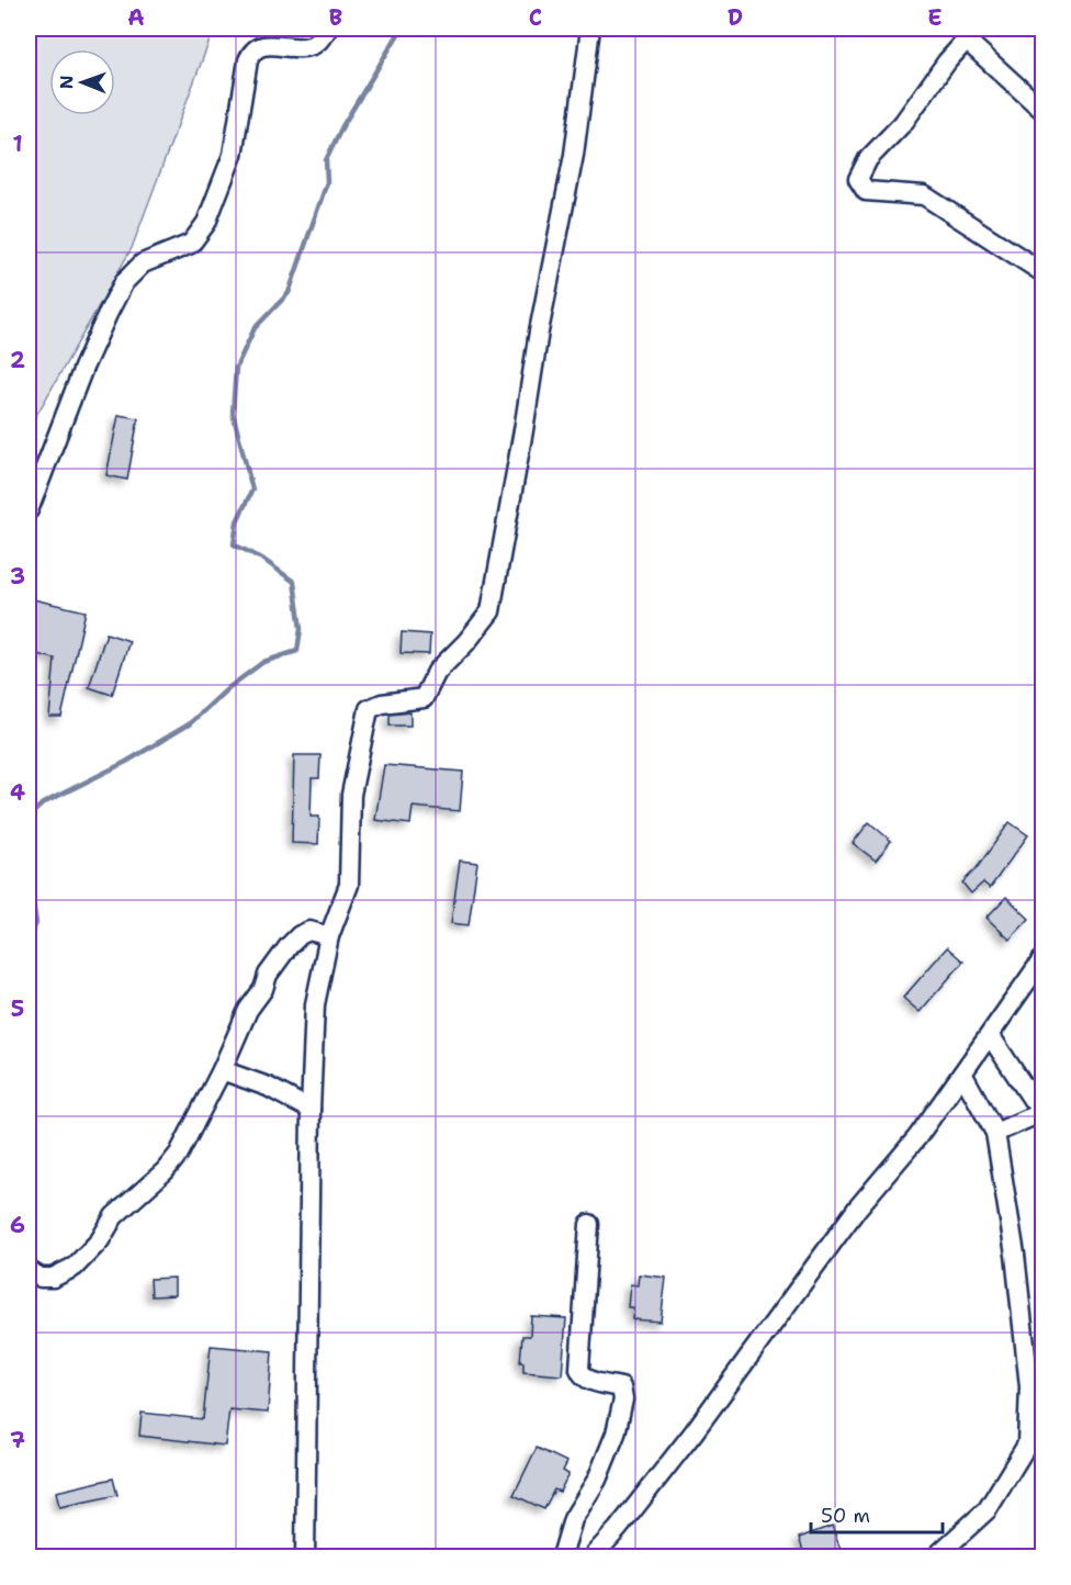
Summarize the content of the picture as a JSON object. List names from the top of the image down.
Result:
{
  "scale_bar": "50 m",
  "north": "left",
  "grid": {
    "columns": [
      "A",
      "B",
      "C",
      "D",
      "E"
    ],
    "rows": [
      "1",
      "2",
      "3",
      "4",
      "5",
      "6",
      "7"
    ]
  }
}
